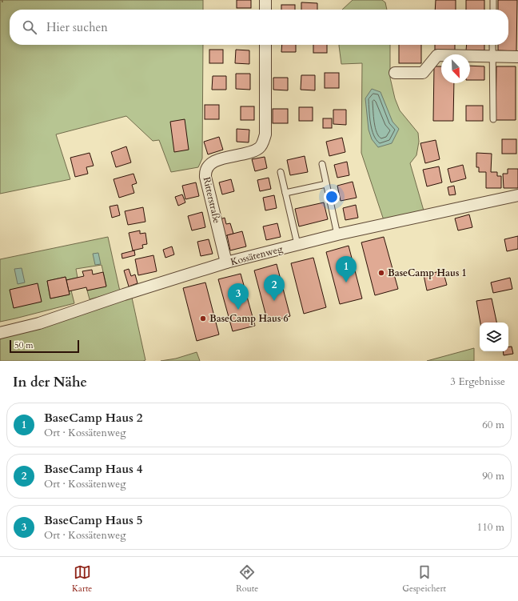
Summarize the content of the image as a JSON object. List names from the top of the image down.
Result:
{
  "streets": {
    "street": ["Ritterstraße", "Kossätenweg"]
  },
  "crossings": [
    ["Ritterstraße", "Kossätenweg"]
  ],
  "places": ["BaseCamp Haus 1", "BaseCamp Haus 6"],
  "scale_bar": "50 m",
  "north": "bottom right",
  "page": {
    "search": "Hier suchen",
    "pins": ["1", "2", "3"],
    "scale": "50 m",
    "heading": ["In der Nähe", "3 Ergebnisse"],
    "list": [
      {
        "mark": "1",
        "name": "BaseCamp Haus 2",
        "note": "Ort · Kossätenweg",
        "value": "60 m"
      },
      {
        "mark": "2",
        "name": "BaseCamp Haus 4",
        "note": "Ort · Kossätenweg",
        "value": "90 m"
      },
      {
        "mark": "3",
        "name": "BaseCamp Haus 5",
        "note": "Ort · Kossätenweg",
        "value": "110 m"
      }
    ],
    "nav": ["Karte", "Route", "Gespeichert"]
  }
}
